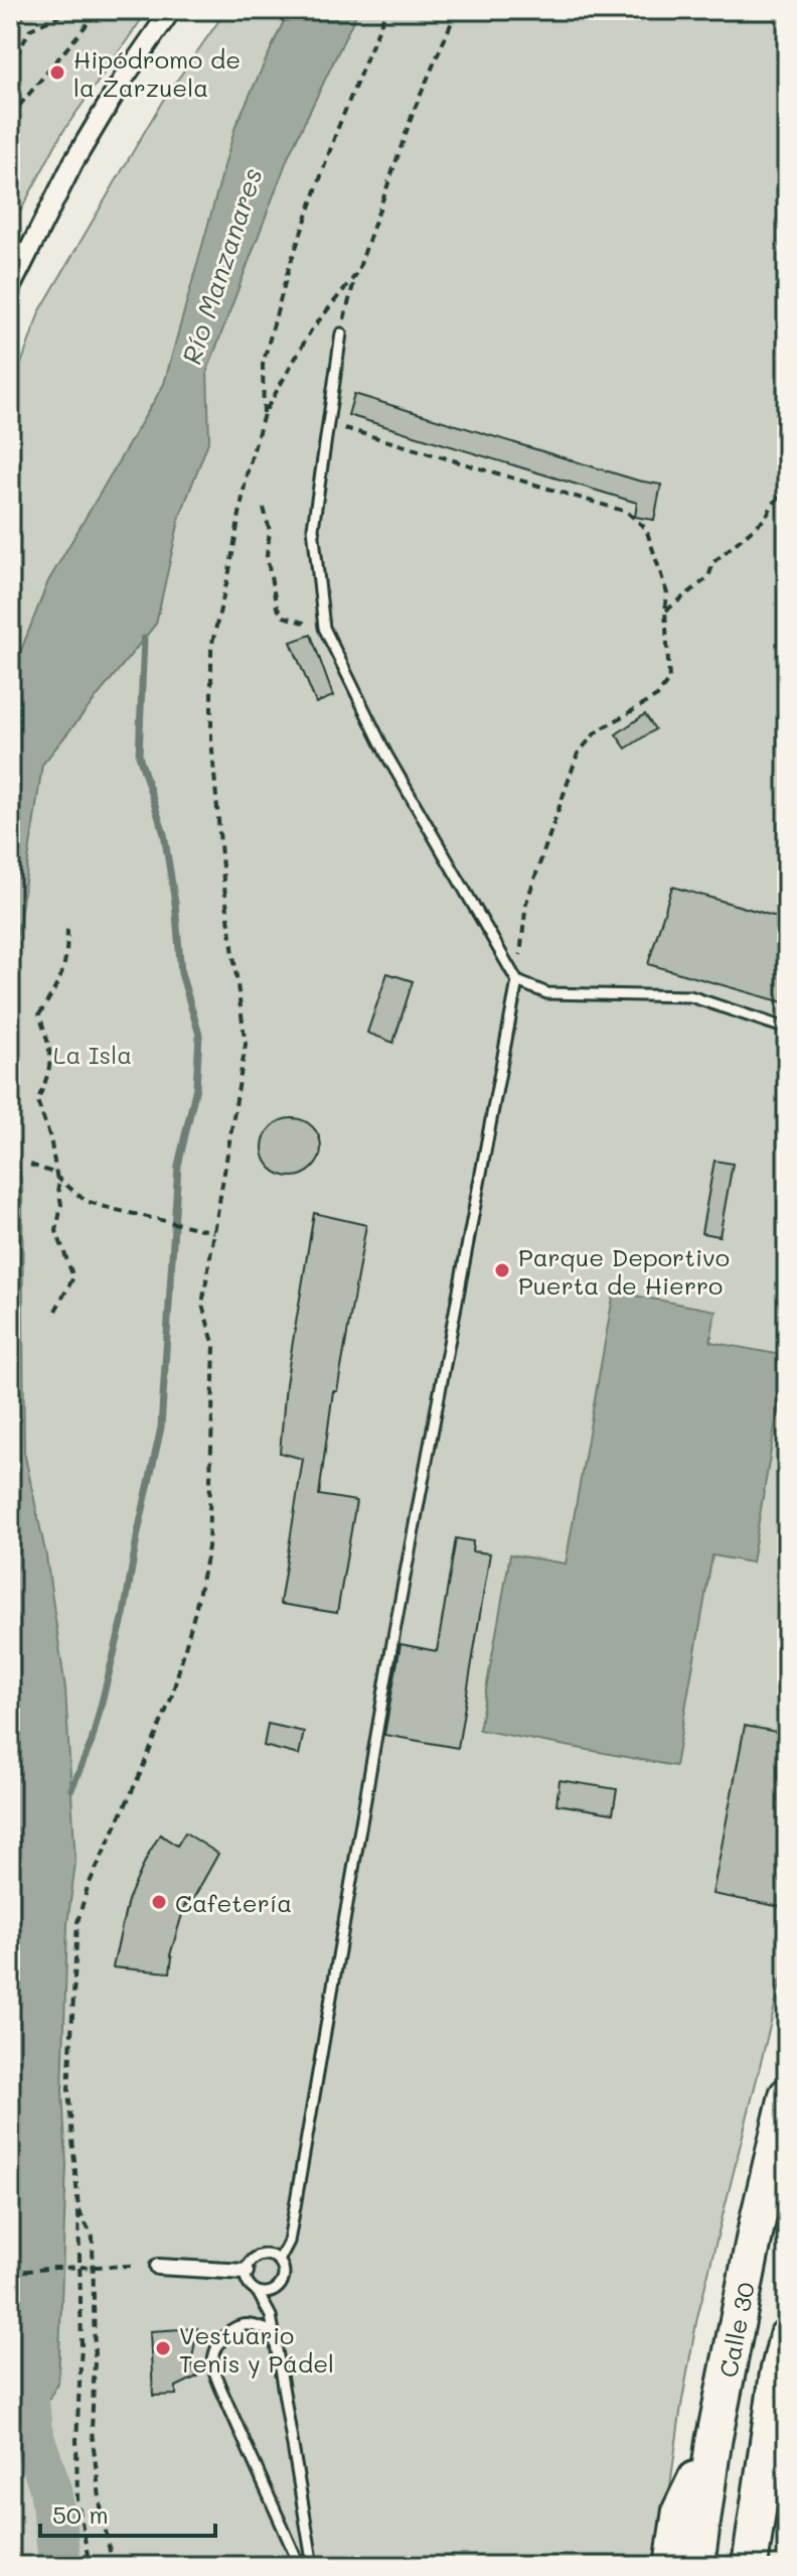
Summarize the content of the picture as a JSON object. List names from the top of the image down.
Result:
{
  "streets": {
    "highway": ["Calle 30"]
  },
  "water": ["Río Manzanares"],
  "parks": ["La Isla"],
  "places": [
    "Hipódromo de la Zarzuela",
    "Parque Deportivo Puerta de Hierro",
    "Cafetería",
    "Vestuario Tenis y Pádel"
  ],
  "scale_bar": "50 m"
}
